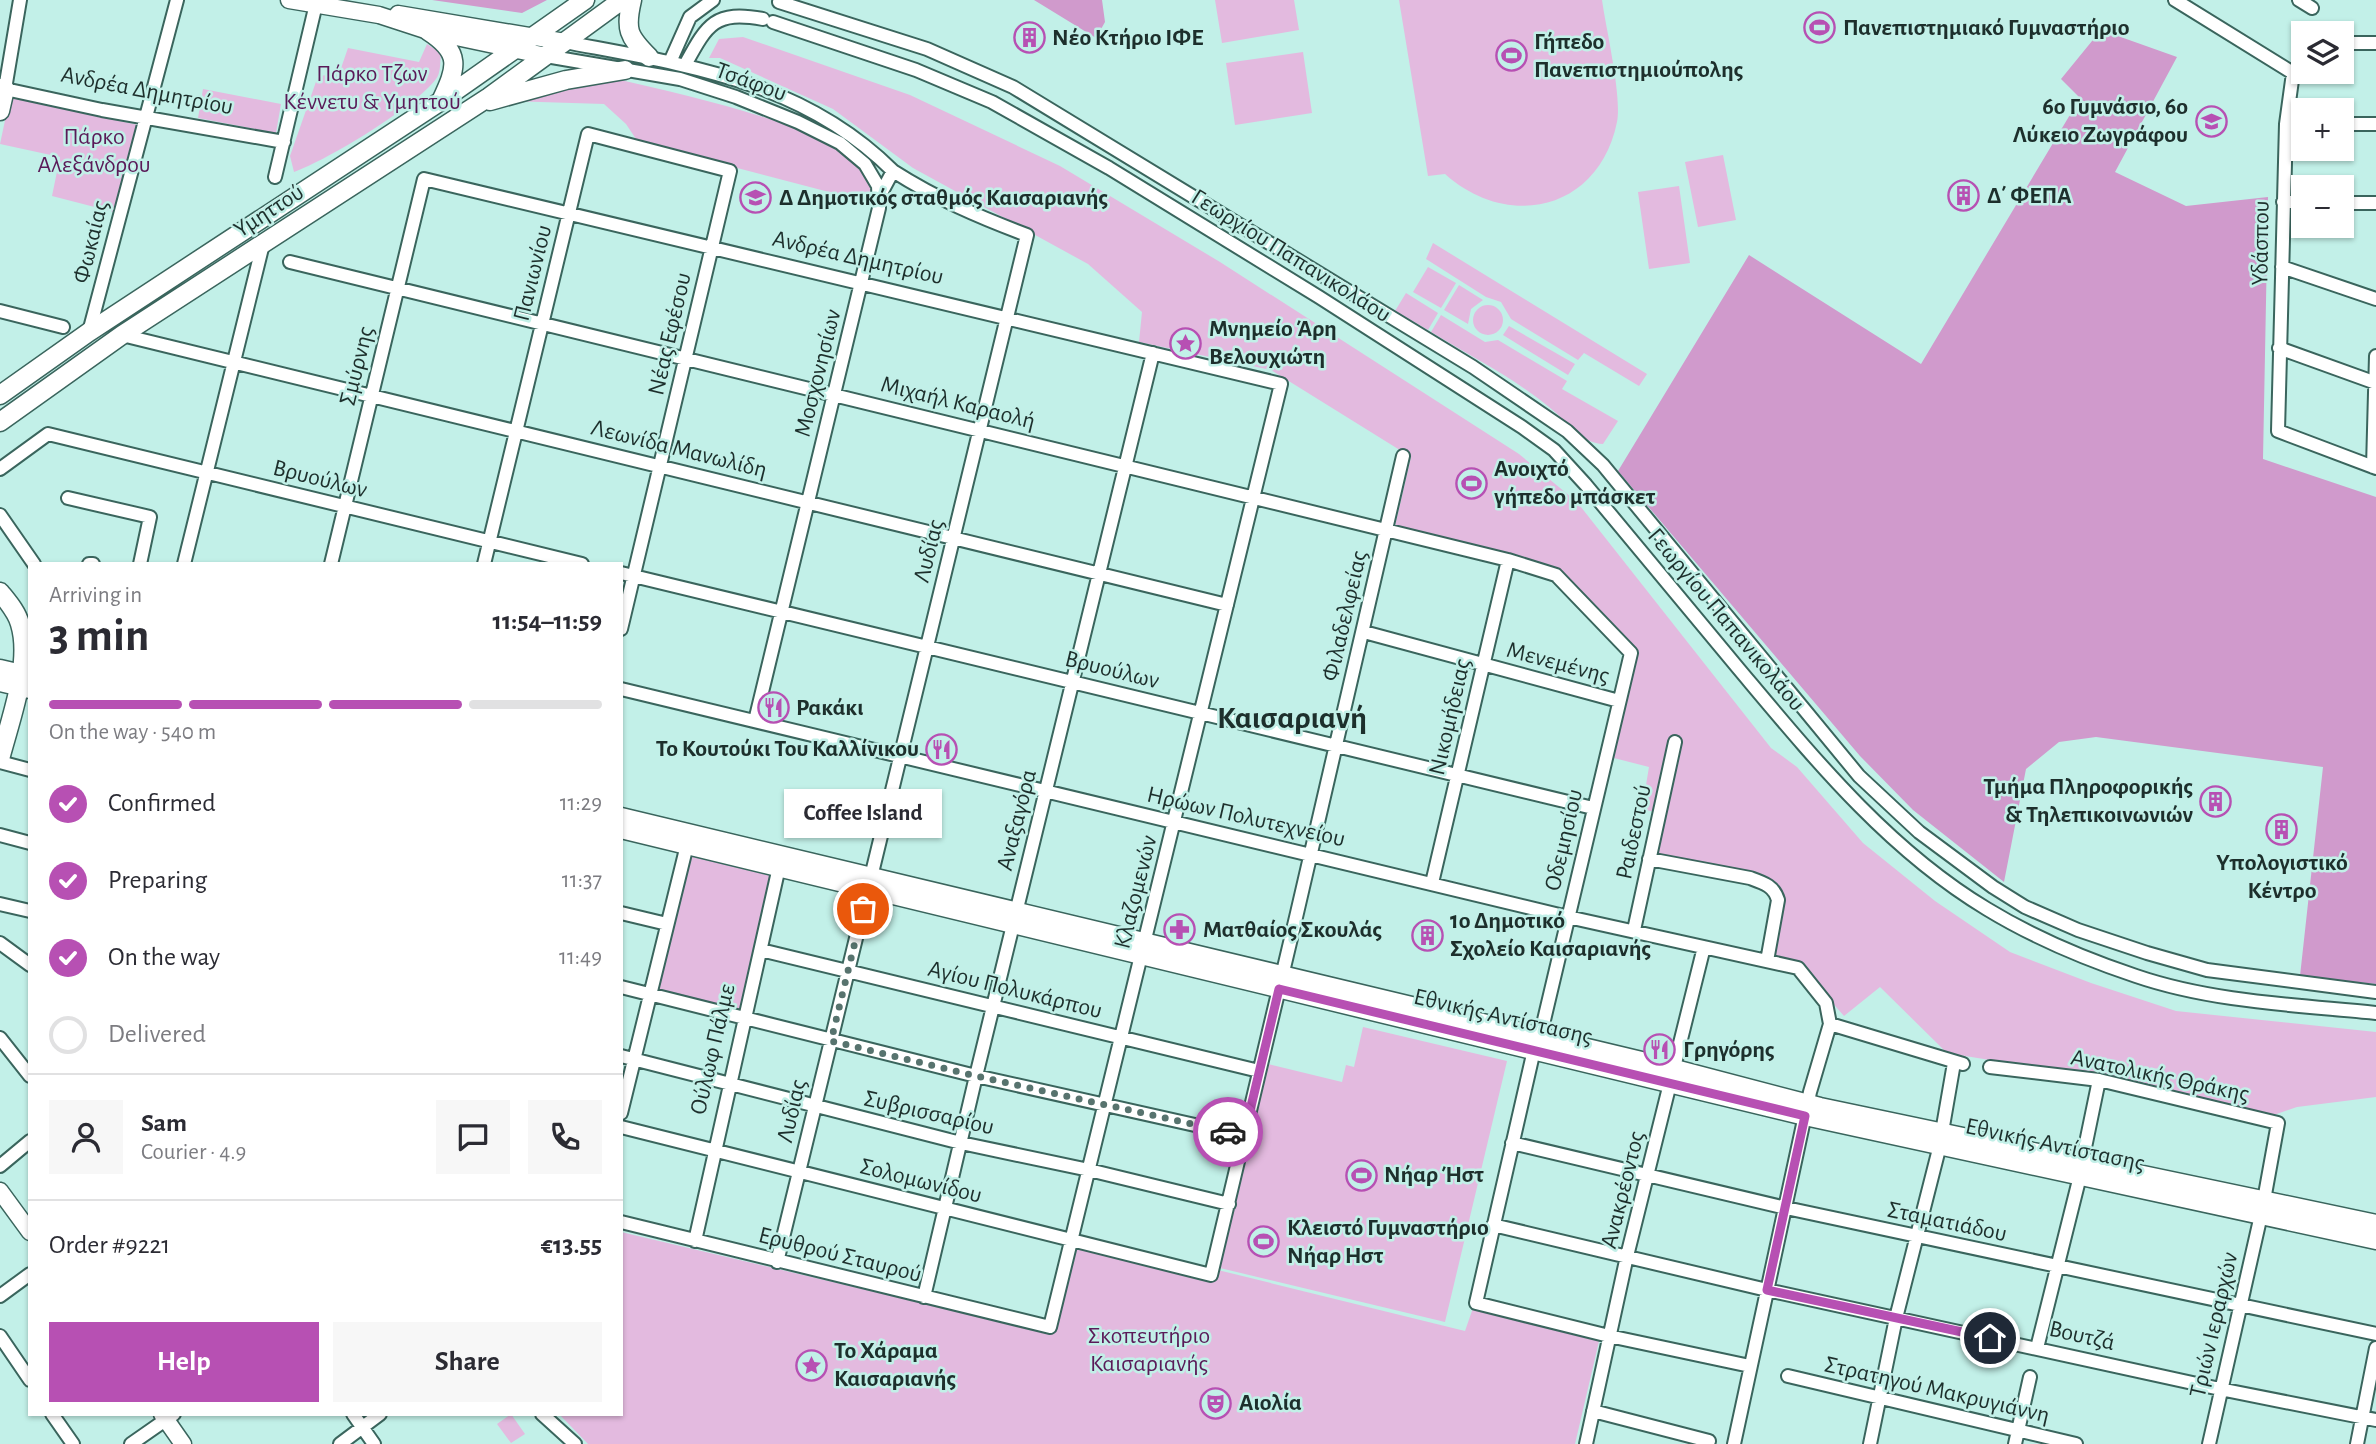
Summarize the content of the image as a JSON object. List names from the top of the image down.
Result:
{
  "streets": {
    "main road": ["Υμηττού", "Εθνικής Αντίστασης"],
    "street": [
      "Τσάφου",
      "Ανδρέα Δημητρίου",
      "Φωκαίας",
      "Υδάσπου",
      "Γεωργίου Παπανικολάου",
      "Πανιωνίου",
      "Νέας Εφέσου",
      "Σμύρνης",
      "Μοσχονησίων",
      "Μιχαήλ Καραολή",
      "Λεωνίδα Μανωλίδη",
      "Βρυούλων",
      "Λυδίας",
      "Φιλαδελφείας",
      "Μενεμένης",
      "Νικομήδειας",
      "Ηρώων Πολυτεχνείου",
      "Αναξαγόρα",
      "Ραιδεστού",
      "Οδεμησίου",
      "Κλαζομενών",
      "Αγίου Πολυκάρπου",
      "Ούλωφ Πάλμε",
      "Ανατολικής Θράκης",
      "Συβρισσαρίου",
      "Σολομωνίδου",
      "Ανακρέοντος",
      "Σταματιάδου",
      "Ερυθρού Σταυρού",
      "Τριών Ιεραρχών",
      "Βουτζά",
      "Στρατηγού Μακρυγιάννη"
    ]
  },
  "crossings": [
    ["Τσάφου", "Υμηττού"],
    ["Τσάφου", "Γεωργίου Παπανικολάου"],
    ["Τσάφου", "Μοσχονησίων"],
    ["Τσάφου", "Λυδίας"],
    ["Ανδρέα Δημητρίου", "Φωκαίας"],
    ["Ανδρέα Δημητρίου", "Πανιωνίου"],
    ["Ανδρέα Δημητρίου", "Νέας Εφέσου"],
    ["Ανδρέα Δημητρίου", "Σμύρνης"],
    ["Ανδρέα Δημητρίου", "Μοσχονησίων"],
    ["Ανδρέα Δημητρίου", "Λυδίας"],
    ["Ανδρέα Δημητρίου", "Αναξαγόρα"],
    ["Ανδρέα Δημητρίου", "Κλαζομενών"],
    ["Υμηττού", "Φωκαίας"],
    ["Υμηττού", "Λεωνίδα Μανωλίδη"],
    ["Πανιωνίου", "Νέας Εφέσου"],
    ["Πανιωνίου", "Μιχαήλ Καραολή"],
    ["Πανιωνίου", "Λεωνίδα Μανωλίδη"],
    ["Πανιωνίου", "Βρυούλων"],
    ["Νέας Εφέσου", "Μιχαήλ Καραολή"],
    ["Νέας Εφέσου", "Λεωνίδα Μανωλίδη"],
    ["Νέας Εφέσου", "Βρυούλων"],
    ["Σμύρνης", "Μιχαήλ Καραολή"],
    ["Σμύρνης", "Λεωνίδα Μανωλίδη"],
    ["Σμύρνης", "Βρυούλων"],
    ["Μοσχονησίων", "Μιχαήλ Καραολή"],
    ["Μοσχονησίων", "Λεωνίδα Μανωλίδη"],
    ["Μοσχονησίων", "Βρυούλων"],
    ["Μοσχονησίων", "Ηρώων Πολυτεχνείου"],
    ["Μιχαήλ Καραολή", "Λυδίας"],
    ["Μιχαήλ Καραολή", "Φιλαδελφείας"],
    ["Μιχαήλ Καραολή", "Νικομήδειας"],
    ["Μιχαήλ Καραολή", "Αναξαγόρα"],
    ["Μιχαήλ Καραολή", "Οδεμησίου"],
    ["Μιχαήλ Καραολή", "Κλαζομενών"],
    ["Λεωνίδα Μανωλίδη", "Λυδίας"],
    ["Λεωνίδα Μανωλίδη", "Αναξαγόρα"],
    ["Λεωνίδα Μανωλίδη", "Κλαζομενών"],
    ["Βρυούλων", "Λυδίας"],
    ["Βρυούλων", "Φιλαδελφείας"],
    ["Βρυούλων", "Νικομήδειας"],
    ["Βρυούλων", "Αναξαγόρα"],
    ["Βρυούλων", "Οδεμησίου"],
    ["Βρυούλων", "Κλαζομενών"],
    ["Λυδίας", "Ηρώων Πολυτεχνείου"],
    ["Λυδίας", "Αγίου Πολυκάρπου"],
    ["Λυδίας", "Εθνικής Αντίστασης"],
    ["Λυδίας", "Συβρισσαρίου"],
    ["Λυδίας", "Σολομωνίδου"],
    ["Λυδίας", "Ερυθρού Σταυρού"],
    ["Φιλαδελφείας", "Μενεμένης"],
    ["Φιλαδελφείας", "Ηρώων Πολυτεχνείου"],
    ["Φιλαδελφείας", "Αγίου Πολυκάρπου"],
    ["Φιλαδελφείας", "Εθνικής Αντίστασης"],
    ["Φιλαδελφείας", "Συβρισσαρίου"],
    ["Φιλαδελφείας", "Σολομωνίδου"],
    ["Μενεμένης", "Νικομήδειας"],
    ["Μενεμένης", "Οδεμησίου"],
    ["Νικομήδειας", "Ηρώων Πολυτεχνείου"],
    ["Ηρώων Πολυτεχνείου", "Αναξαγόρα"],
    ["Ηρώων Πολυτεχνείου", "Ραιδεστού"],
    ["Ηρώων Πολυτεχνείου", "Οδεμησίου"],
    ["Ηρώων Πολυτεχνείου", "Κλαζομενών"],
    ["Ηρώων Πολυτεχνείου", "Ανακρέοντος"],
    ["Αναξαγόρα", "Αγίου Πολυκάρπου"],
    ["Αναξαγόρα", "Εθνικής Αντίστασης"],
    ["Αναξαγόρα", "Συβρισσαρίου"],
    ["Αναξαγόρα", "Σολομωνίδου"],
    ["Αναξαγόρα", "Ερυθρού Σταυρού"],
    ["Οδεμησίου", "Εθνικής Αντίστασης"],
    ["Οδεμησίου", "Ανακρέοντος"],
    ["Οδεμησίου", "Σταματιάδου"],
    ["Οδεμησίου", "Βουτζά"],
    ["Κλαζομενών", "Αγίου Πολυκάρπου"],
    ["Κλαζομενών", "Εθνικής Αντίστασης"],
    ["Κλαζομενών", "Συβρισσαρίου"],
    ["Κλαζομενών", "Σολομωνίδου"],
    ["Κλαζομενών", "Ερυθρού Σταυρού"],
    ["Αγίου Πολυκάρπου", "Ούλωφ Πάλμε"],
    ["Εθνικής Αντίστασης", "Ούλωφ Πάλμε"],
    ["Εθνικής Αντίστασης", "Ανακρέοντος"],
    ["Εθνικής Αντίστασης", "Τριών Ιεραρχών"],
    ["Ούλωφ Πάλμε", "Συβρισσαρίου"],
    ["Ούλωφ Πάλμε", "Σολομωνίδου"],
    ["Ούλωφ Πάλμε", "Ερυθρού Σταυρού"],
    ["Ανατολικής Θράκης", "Τριών Ιεραρχών"],
    ["Ανακρέοντος", "Σταματιάδου"],
    ["Ανακρέοντος", "Βουτζά"],
    ["Σταματιάδου", "Τριών Ιεραρχών"],
    ["Τριών Ιεραρχών", "Βουτζά"]
  ],
  "districts": ["Καισαριανή"],
  "parks": ["Πάρκο Τζων Κέννετυ & Υμηττού", "Πάρκο Αλεξάνδρου", "Σκοπευτήριο Καισαριανής"],
  "places": {
    "sports": [
      "Πανεπιστημιακό Γυμναστήριο",
      "Γήπεδο Πανεπιστημιούπολης",
      "Ανοιχτό γήπεδο μπάσκετ",
      "Νήαρ Ήστ",
      "Κλειστό Γυμναστήριο Νήαρ Ηστ"
    ],
    "building": [
      "Νέο Κτήριο ΙΦΕ",
      "Δ΄ ΦΕΠΑ",
      "Τμήμα Πληροφορικής & Τηλεπικοινωνιών",
      "Υπολογιστικό Κέντρο",
      "1ο Δημοτικό Σχολείο Καισαριανής"
    ],
    "school or university": ["6ο Γυμνάσιο, 6ο Λύκειο Ζωγράφου", "Δ Δημοτικός σταθμός Καισαριανής"],
    "place": ["Μνημείο Άρη Βελουχιώτη", "Το Χάραμα Καισαριανής"],
    "restaurant": ["Ρακάκι", "Το Κουτούκι Του Καλλίνικου", "Γρηγόρης"],
    "other": ["Coffee Island"],
    "pharmacy": ["Ματθαίος Σκουλάς"],
    "theatre": ["Αιολία"]
  },
  "page": {
    "map_buttons": ["+", "−"],
    "heading": ["3 min", "Arriving in", "11:54–11:59"],
    "panel": [
      "Sam",
      "Courier · 4.9",
      "Order #9221",
      "€13.55"
    ],
    "bar": "On the way · 540 m",
    "list": [
      ["Confirmed", "11:29"],
      ["Preparing", "11:37"],
      ["On the way", "11:49"],
      "Delivered"
    ],
    "bubble": "Coffee Island",
    "buttons": ["Help", "Share"]
  }
}
